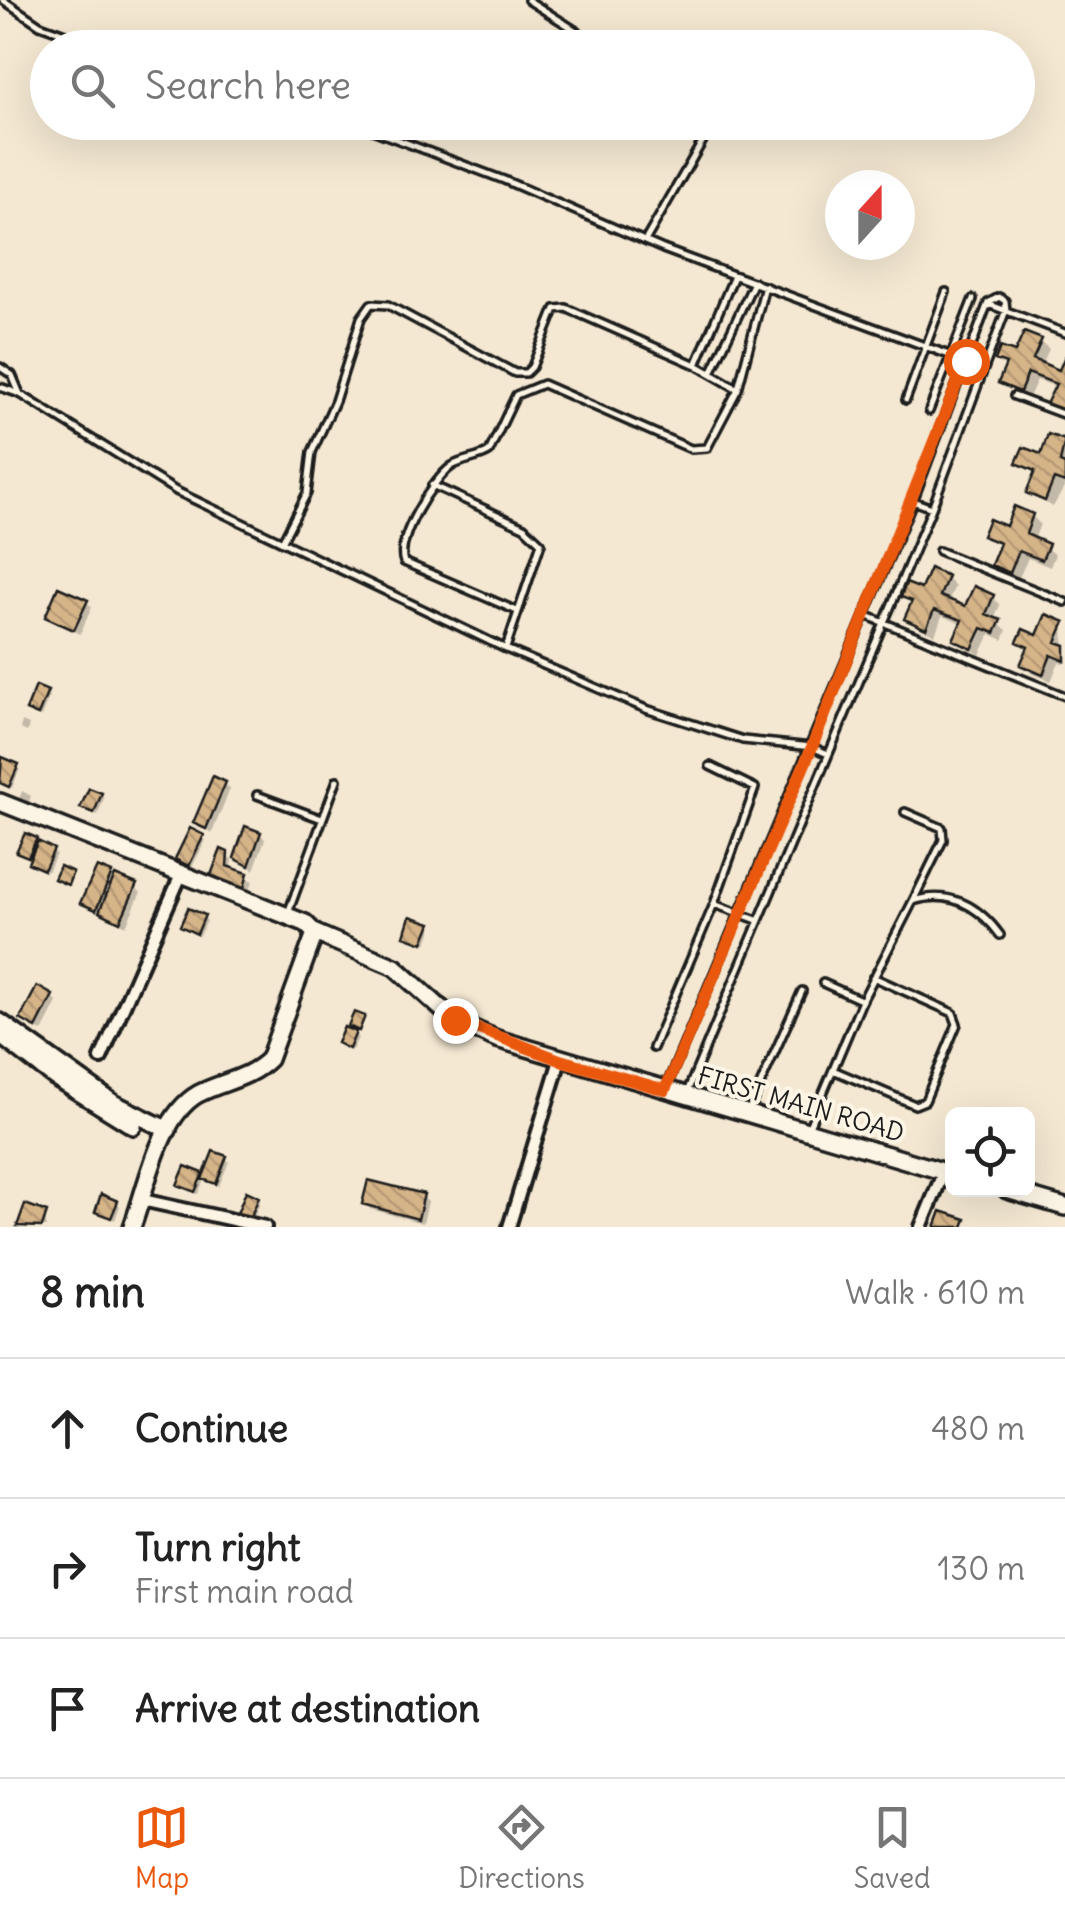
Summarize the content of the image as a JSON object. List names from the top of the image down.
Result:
{
  "streets": {
    "street": ["FIRST MAIN ROAD"]
  },
  "north": "top",
  "page": {
    "search": "Search here",
    "heading": ["8 min", "Walk · 610 m"],
    "list": [
      ["Continue", "480 m"],
      ["Turn right", "First main road", "130 m"],
      "Arrive at destination"
    ],
    "nav": ["Map", "Directions", "Saved"]
  }
}
